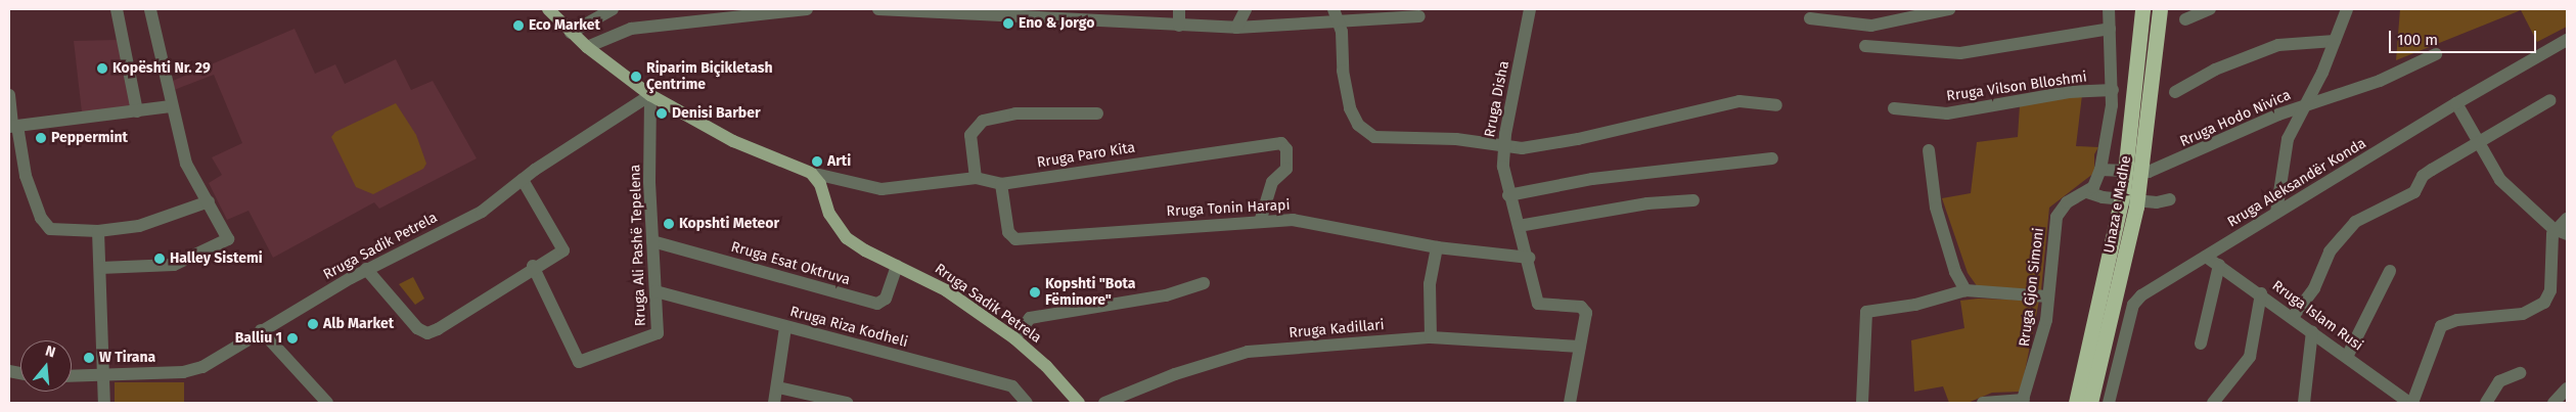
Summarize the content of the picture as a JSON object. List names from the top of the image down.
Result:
{
  "streets": {
    "highway": ["Unaza e Madhe"],
    "main road": ["Rruga Sadik Petrela"],
    "street": [
      "Rruga Vilson Blloshmi",
      "Rruga Disha",
      "Rruga Hodo Nivica",
      "Rruga Paro Kita",
      "Rruga Aleksandër Konda",
      "Rruga Tonin Harapi",
      "Rruga Ali Pashë Tepelena",
      "Rruga Esat Oktruva",
      "Rruga Gjon Simoni",
      "Rruga Islam Rusi",
      "Rruga Riza Kodheli",
      "Rruga Kadillari"
    ]
  },
  "crossings": [
    ["Rruga Vilson Blloshmi", "Rruga Gjon Simoni"],
    ["Rruga Disha", "Rruga Tonin Harapi"],
    ["Rruga Disha", "Rruga Kadillari"],
    ["Rruga Hodo Nivica", "Rruga Gjon Simoni"],
    ["Rruga Paro Kita", "Rruga Tonin Harapi"],
    ["Rruga Paro Kita", "Rruga Sadik Petrela"],
    ["Rruga Aleksandër Konda", "Rruga Islam Rusi"],
    ["Rruga Ali Pashë Tepelena", "Rruga Sadik Petrela"],
    ["Rruga Ali Pashë Tepelena", "Rruga Esat Oktruva"],
    ["Rruga Ali Pashë Tepelena", "Rruga Riza Kodheli"],
    ["Rruga Sadik Petrela", "Rruga Esat Oktruva"]
  ],
  "places": [
    "Eno & Jorgo",
    "Eco Market",
    "Kopështi Nr. 29",
    "Riparim Biçikletash Çentrime",
    "Denisi Barber",
    "Peppermint",
    "Arti",
    "Kopshti Meteor",
    "Halley Sistemi",
    "Kopshti \"Bota Fëminore\"",
    "Alb Market",
    "Balliu 1",
    "W Tirana"
  ],
  "scale_bar": "100 m",
  "north": "top"
}
